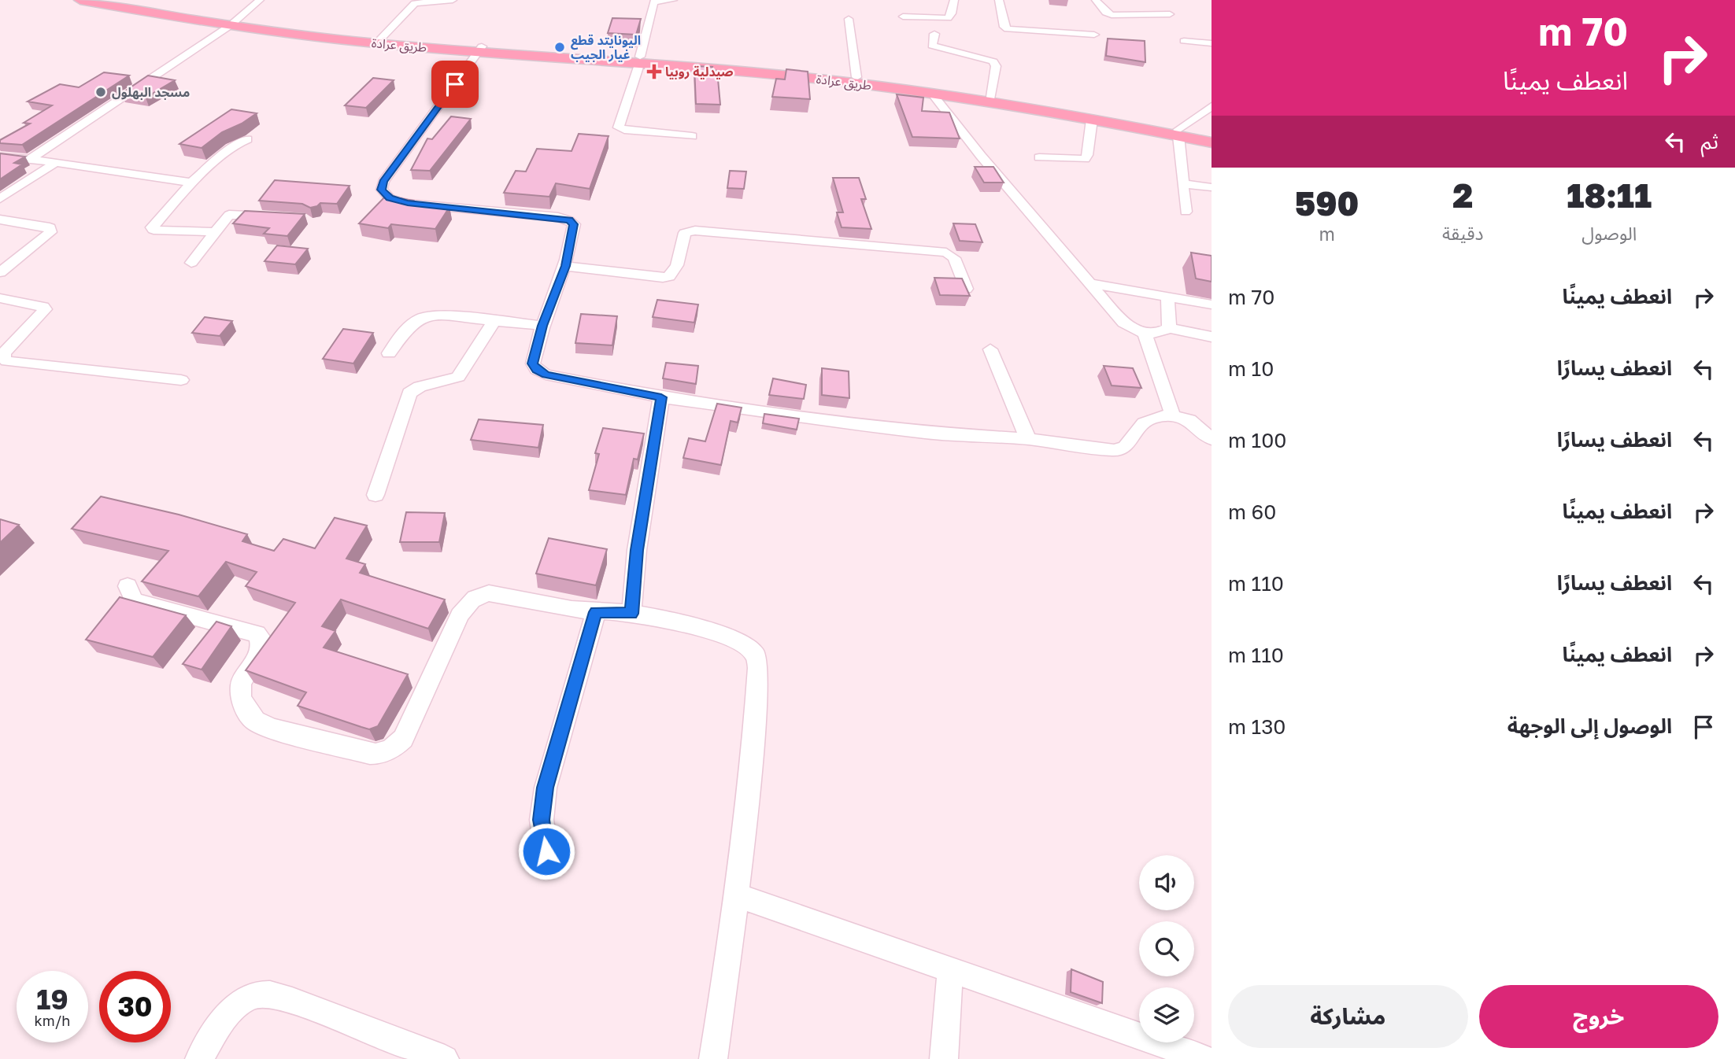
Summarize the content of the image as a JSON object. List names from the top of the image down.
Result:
{
  "streets": {
    "main road": ["طريق عرادة"]
  },
  "places": {
    "other": ["اليونايتد قطع غيار الجيب", "مسجد البهلول"],
    "health": ["صيدلية روبيا"]
  },
  "page": {
    "turn": ["70 m", "انعطف يمينًا"],
    "then": "ثم",
    "eta": [
      "18:11",
      "الوصول",
      "2",
      "دقيقة",
      "590",
      "m"
    ],
    "list": [
      {
        "name": "انعطف يمينًا",
        "value": "70 m"
      },
      {
        "name": "انعطف يسارًا",
        "value": "10 m"
      },
      {
        "name": "انعطف يسارًا",
        "value": "100 m"
      },
      {
        "name": "انعطف يمينًا",
        "value": "60 m"
      },
      {
        "name": "انعطف يسارًا",
        "value": "110 m"
      },
      {
        "name": "انعطف يمينًا",
        "value": "110 m"
      },
      {
        "name": "الوصول إلى الوجهة",
        "value": "130 m"
      }
    ],
    "speed": "19 km/h",
    "limit": "30",
    "buttons": ["خروج", "مشاركة"]
  }
}
